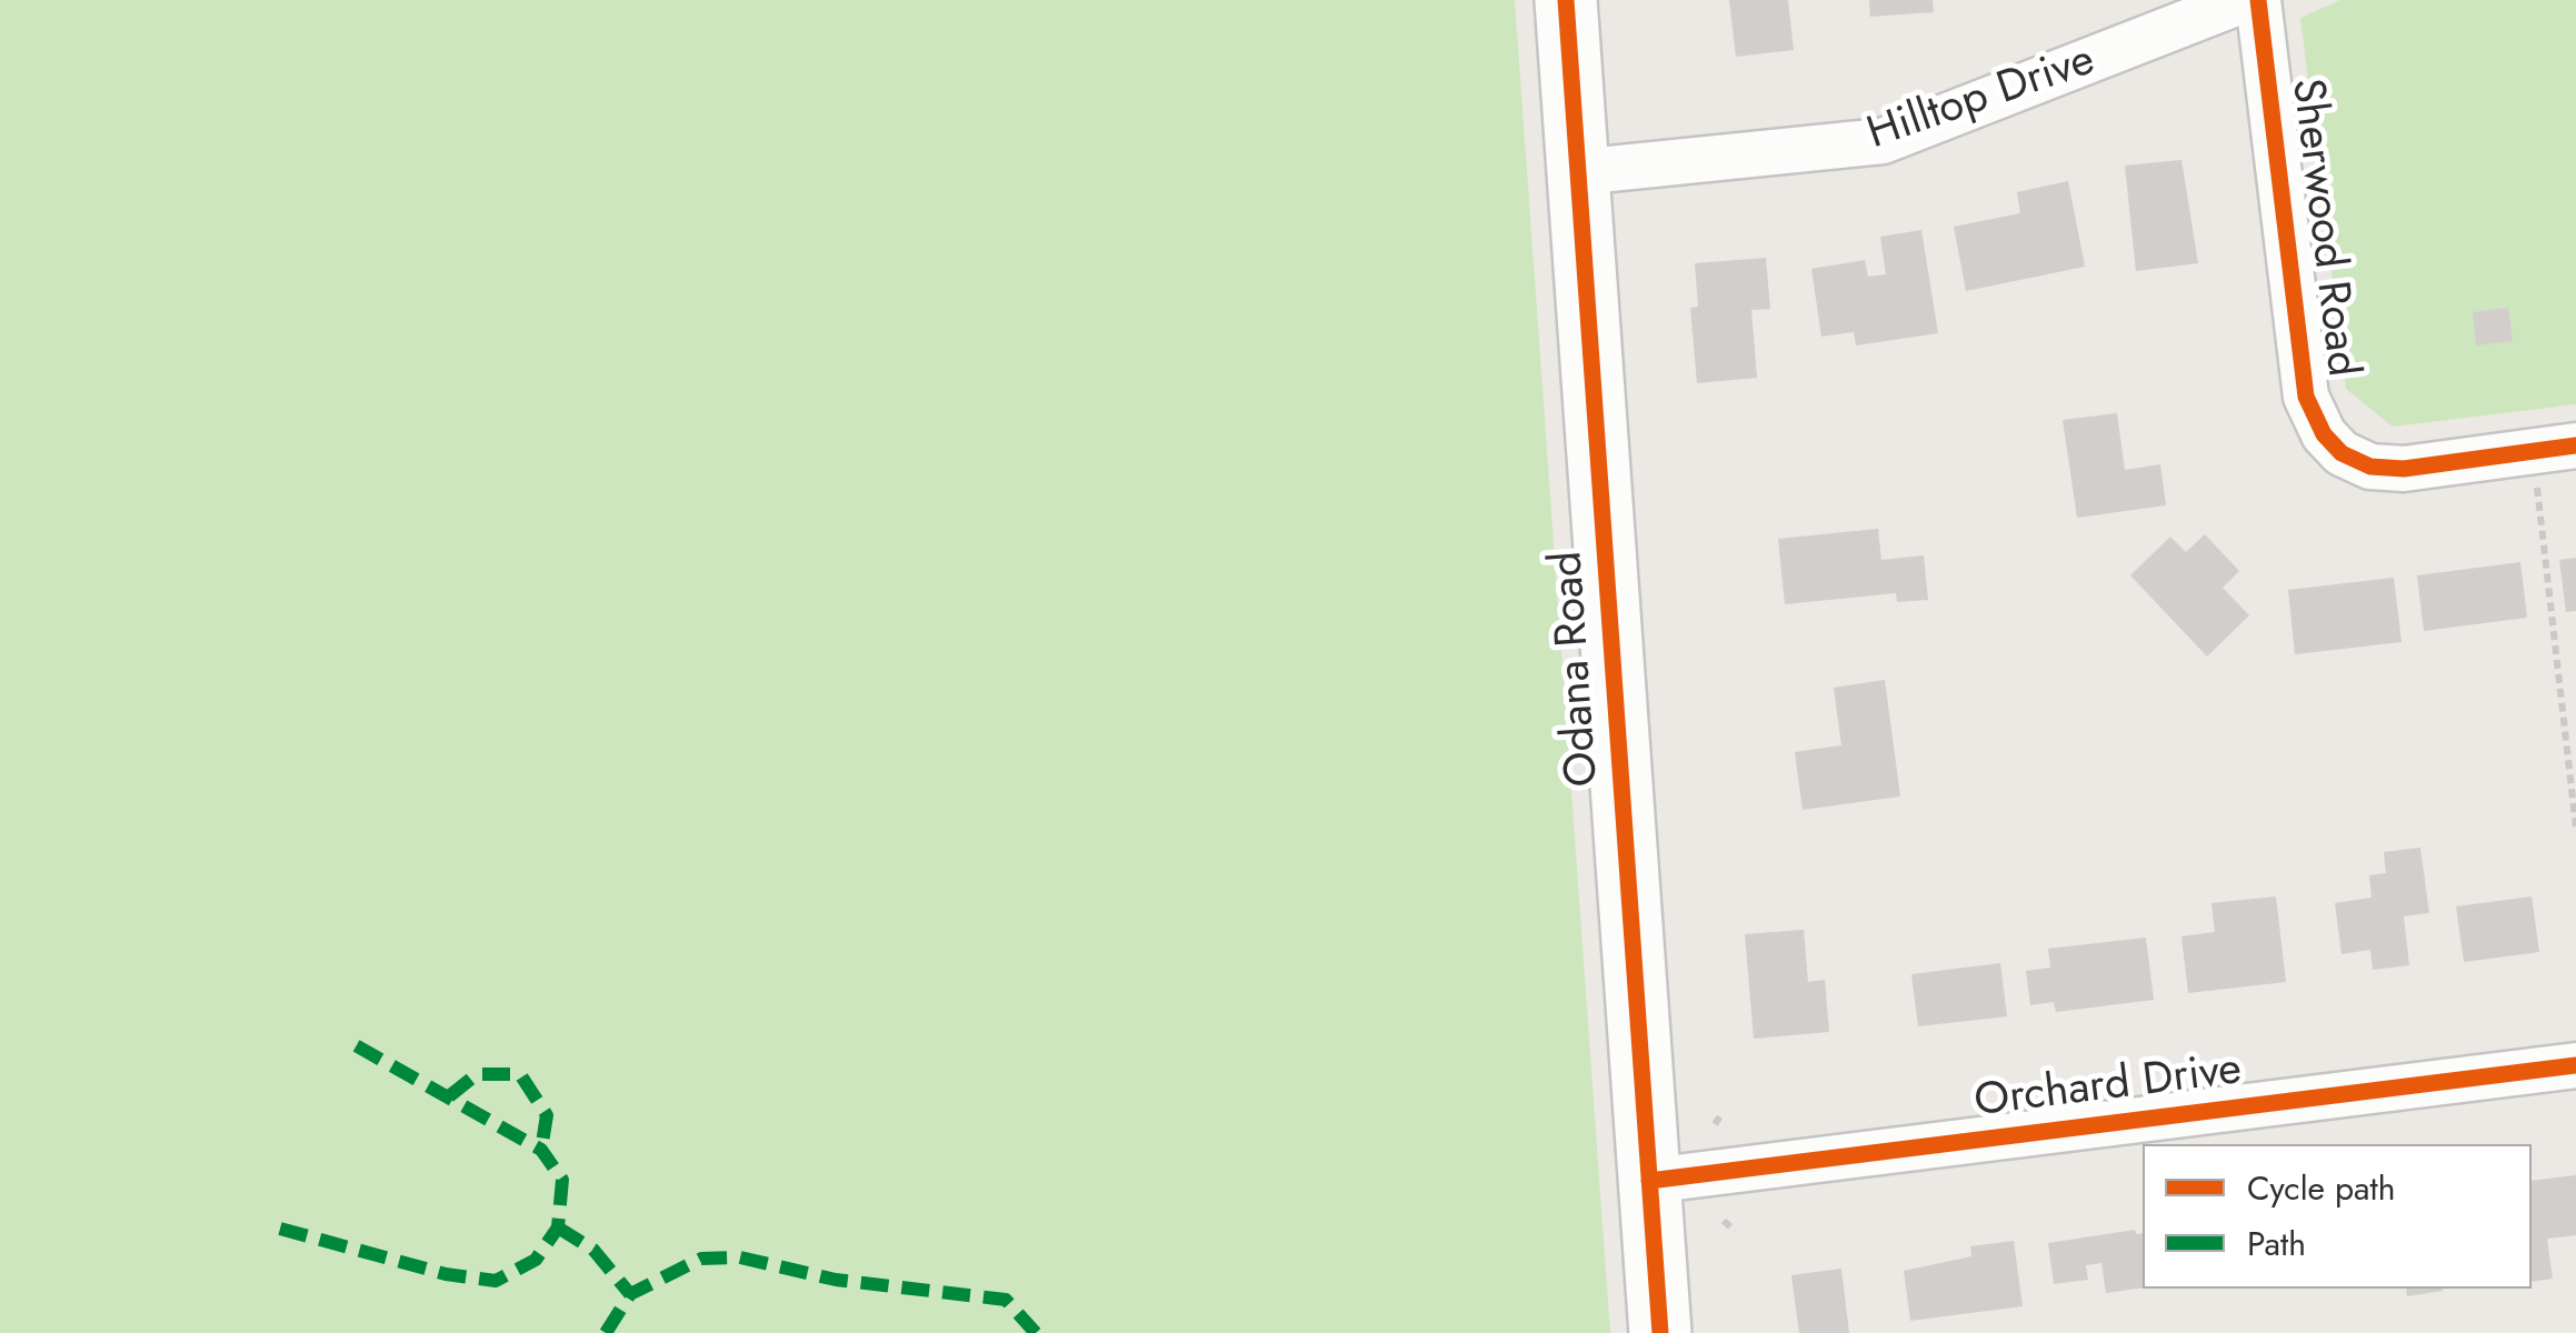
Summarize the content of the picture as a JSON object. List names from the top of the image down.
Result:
{
  "streets": {
    "street": [
      "Hilltop Drive",
      "Sherwood Road",
      "Odana Road",
      "Orchard Drive"
    ]
  },
  "crossings": [
    ["Hilltop Drive", "Odana Road"],
    ["Odana Road", "Orchard Drive"]
  ],
  "legend": ["Cycle path", "Path"]
}
